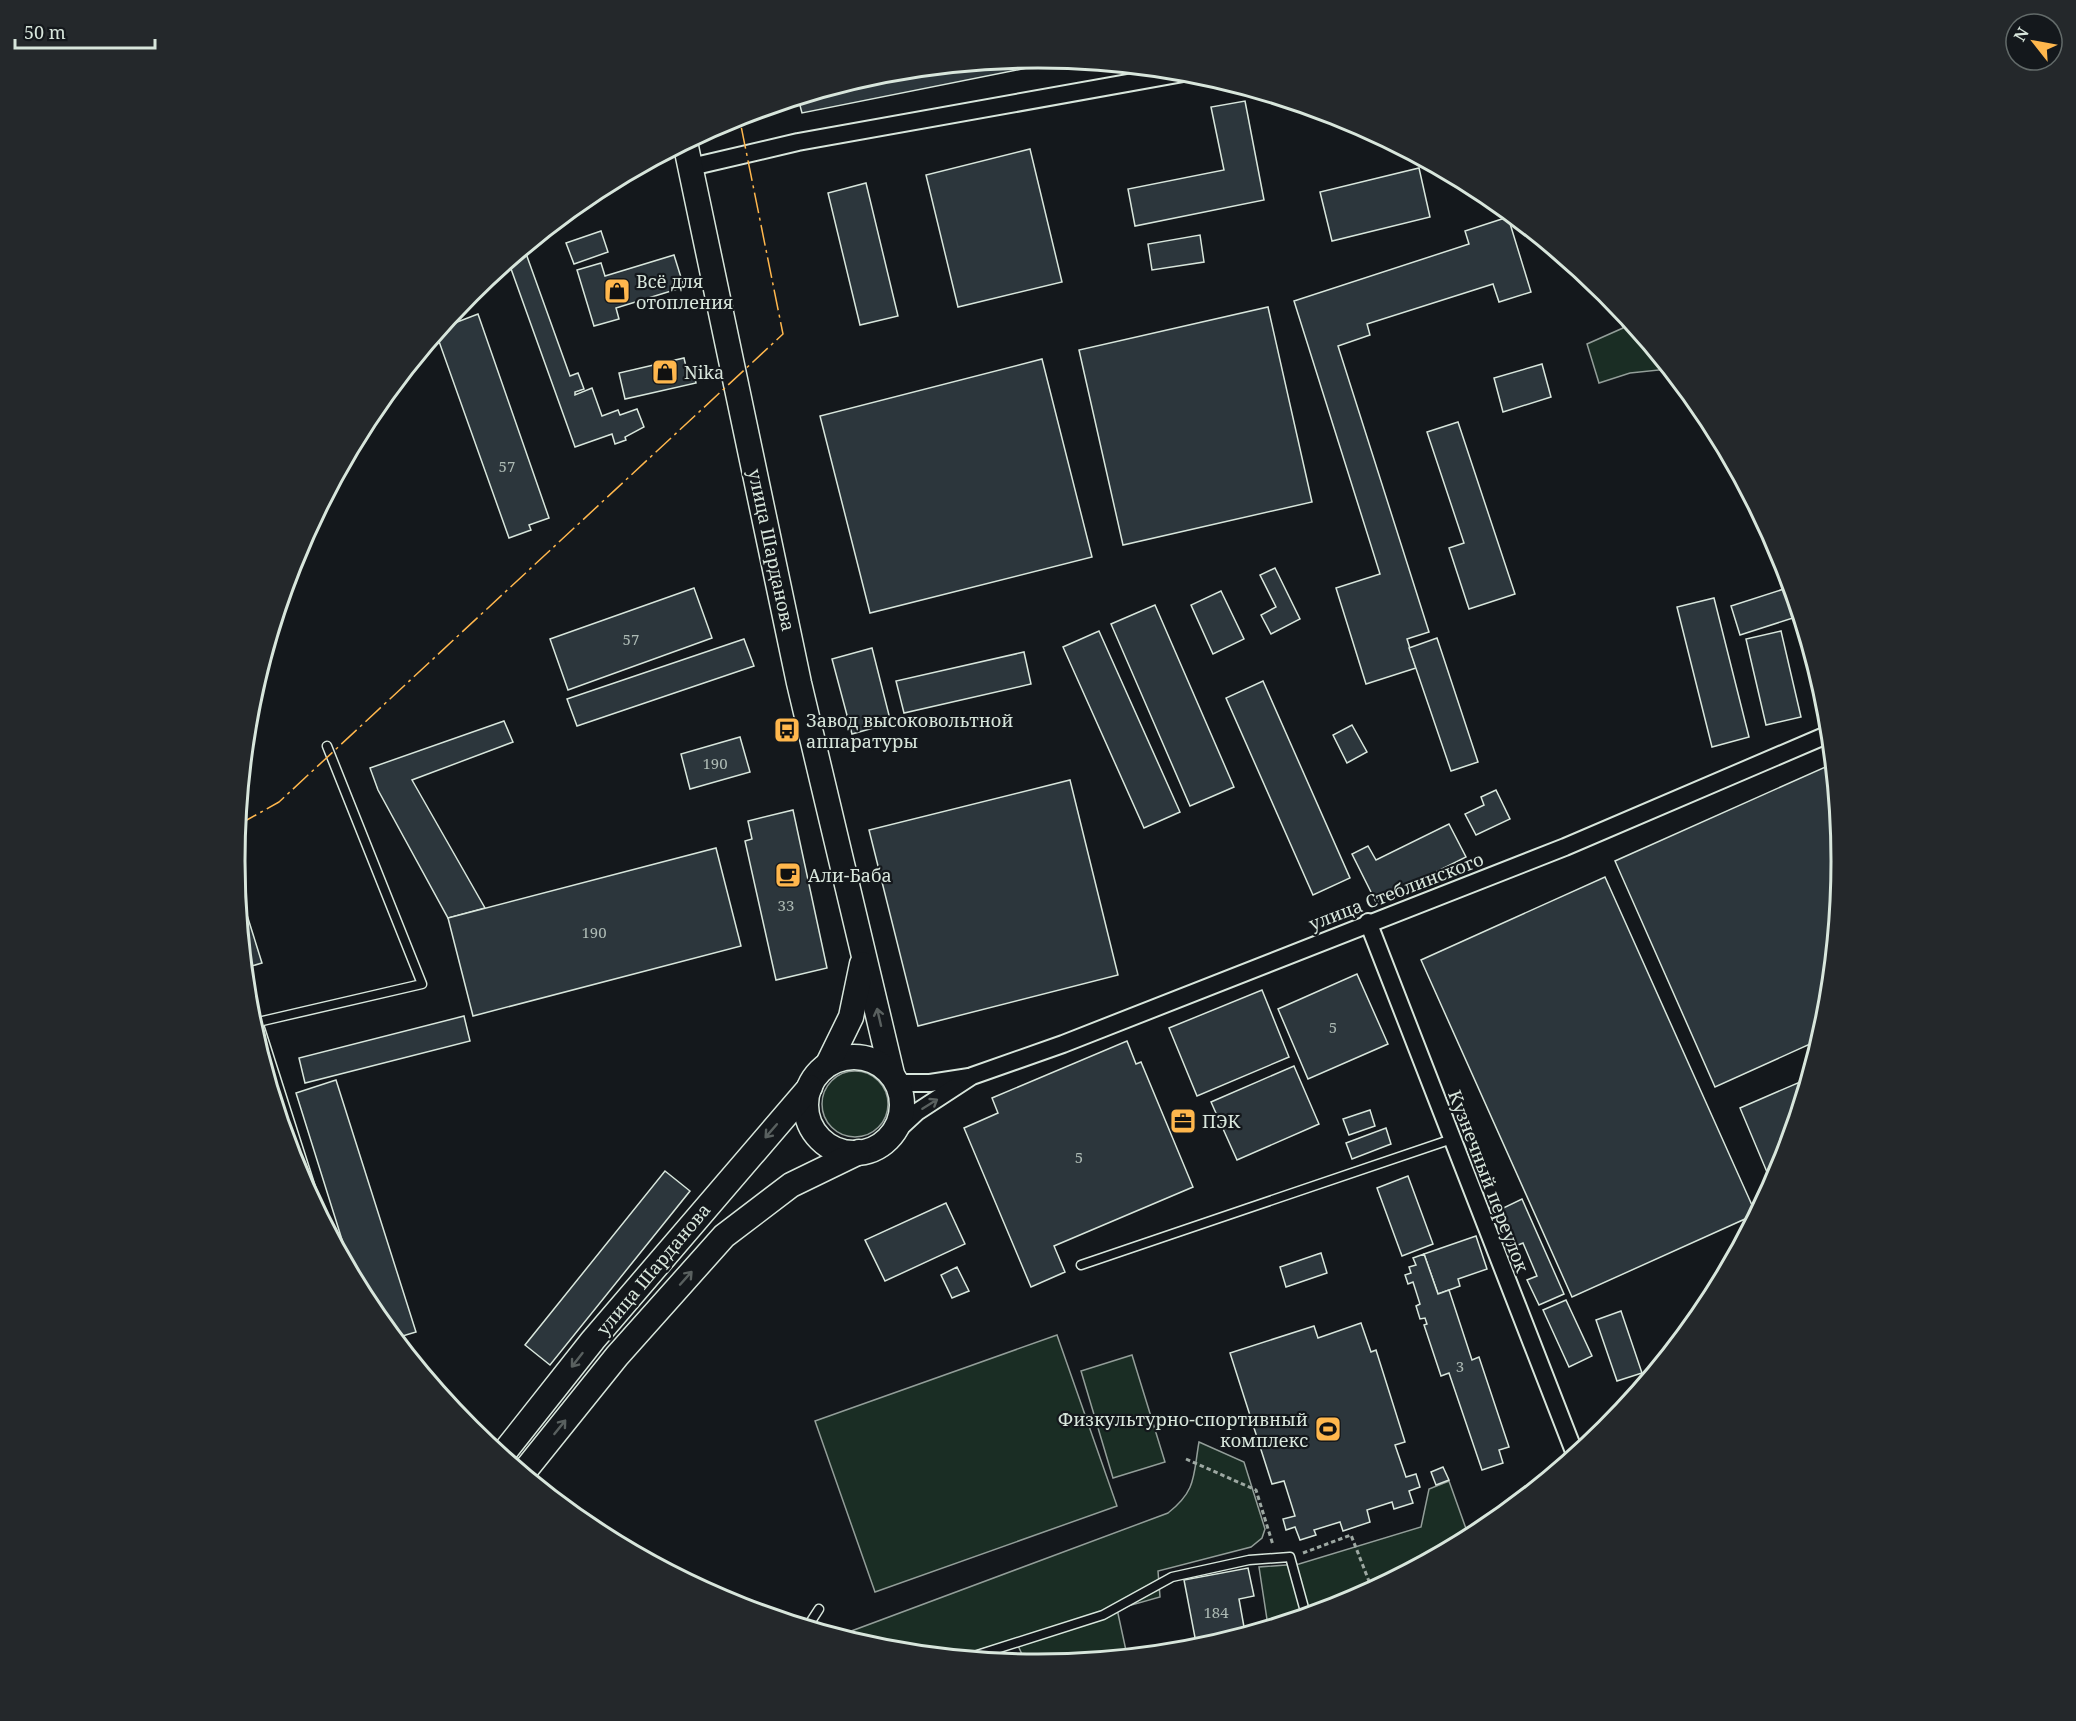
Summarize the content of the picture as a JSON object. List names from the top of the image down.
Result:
{
  "streets": {
    "main road": ["улица Шарданова"],
    "street": ["улица Стеблинского", "Кузнечный переулок"]
  },
  "crossings": [
    ["улица Стеблинского", "Кузнечный переулок"]
  ],
  "places": {
    "shop": ["Всё для отопления", "Nika"],
    "bus stop": ["Завод высоковольтной аппаратуры"],
    "cafe": ["Али-Баба"],
    "office": ["ПЭК"],
    "sports": ["Физкультурно-спортивный комплекс"]
  },
  "house_numbers": [
    "57",
    "57",
    "190",
    "33",
    "190",
    "5",
    "5",
    "3",
    "184"
  ],
  "scale_bar": "50 m",
  "north": "top left"
}
